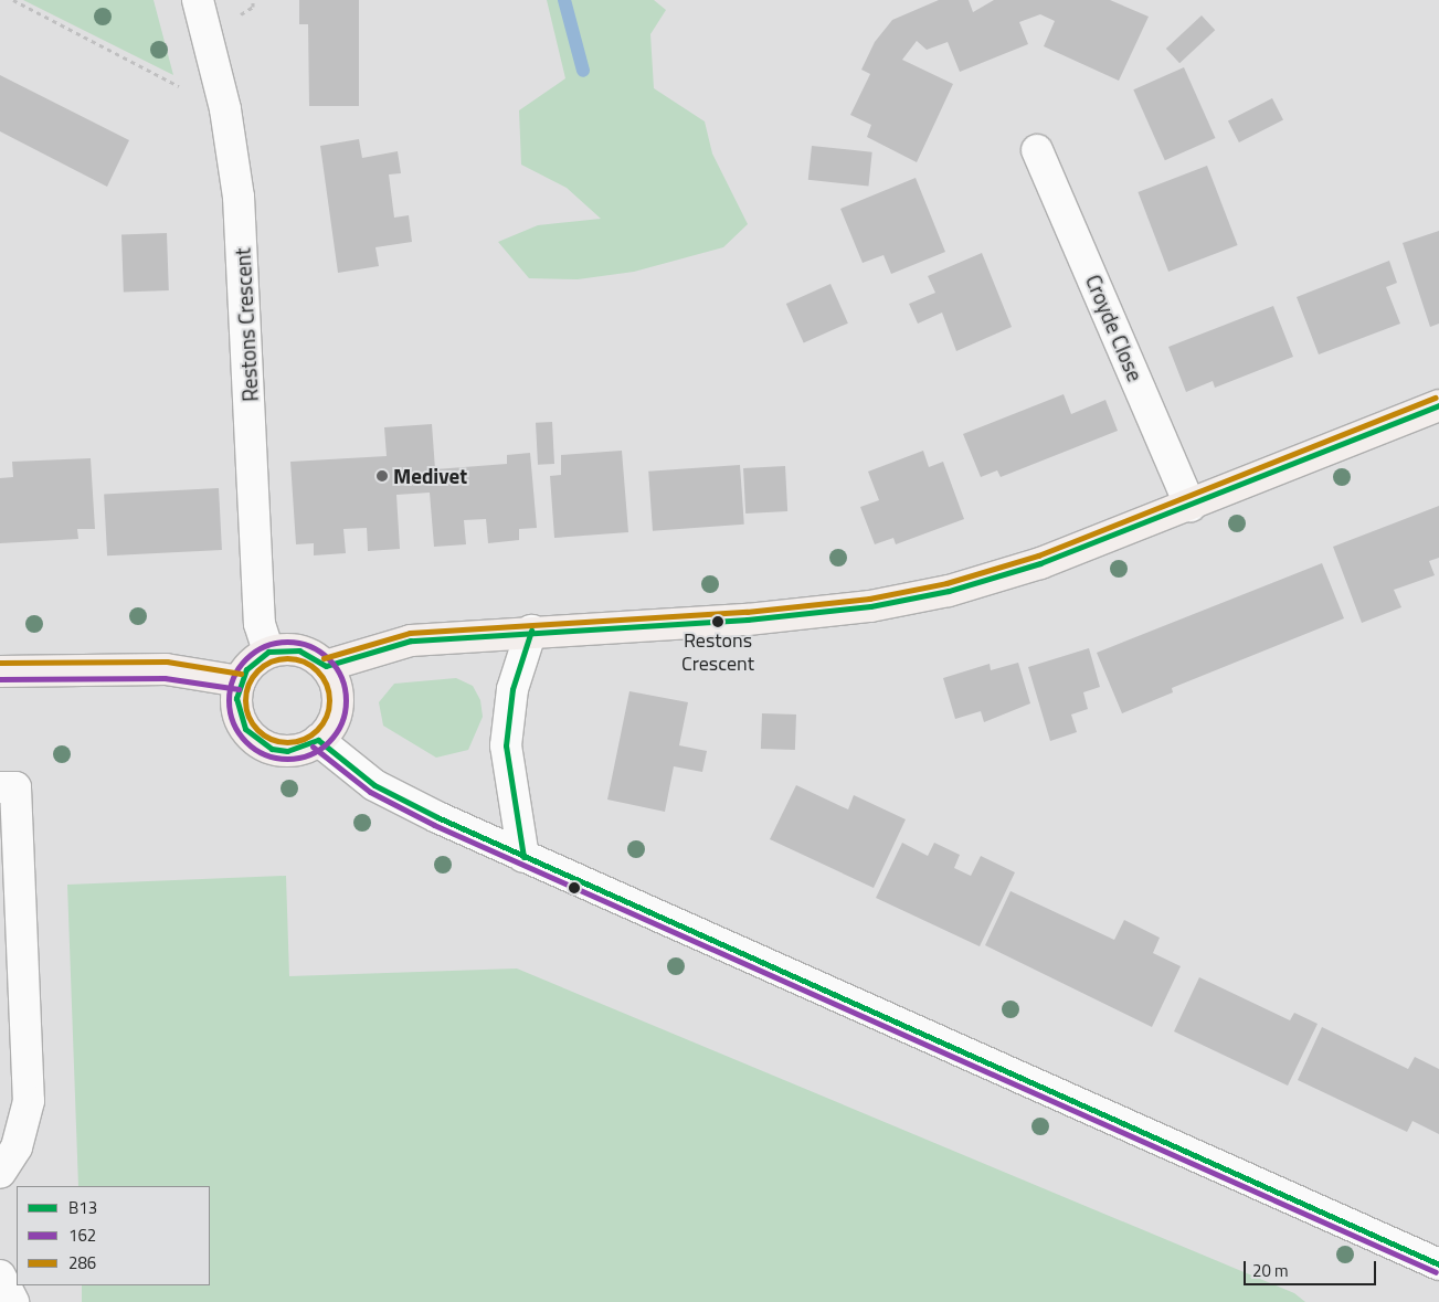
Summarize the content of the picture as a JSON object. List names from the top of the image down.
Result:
{
  "streets": {
    "street": ["Restons Crescent", "Croyde Close"]
  },
  "places": ["Medivet", "Restons Crescent"],
  "lines": ["transit line 286", "transit line B13", "transit line 162"],
  "legend": ["B13", "162", "286"],
  "scale_bar": "20 m"
}
